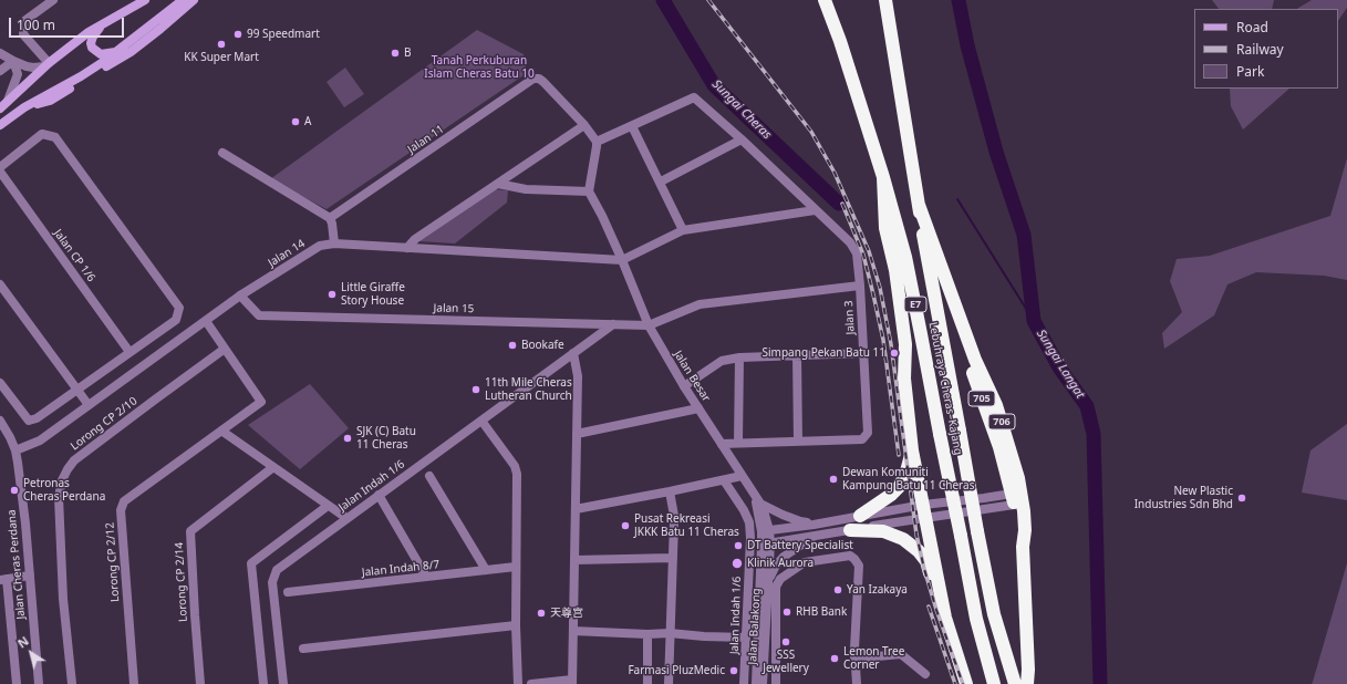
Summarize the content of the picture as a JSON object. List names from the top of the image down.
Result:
{
  "streets": {
    "highway": [
      "E7",
      "Lebuhraya Cheras–Kajang",
      "705",
      "706"
    ],
    "street": [
      "Jalan 11",
      "Jalan 14",
      "Jalan CP 1/6",
      "Jalan 15",
      "Jalan 3",
      "Jalan Besar",
      "Lorong CP 2/10",
      "Jalan Indah 1/6",
      "Lorong CP 2/12",
      "Jalan Cheras Perdana",
      "Jalan Indah 8/7",
      "Lorong CP 2/14",
      "Jalan Balakong"
    ]
  },
  "crossings": [
    ["Jalan 14", "Jalan 15"],
    ["Jalan 14", "Jalan Besar"],
    ["Jalan 14", "Jalan Cheras Perdana"],
    ["Jalan 15", "Jalan Besar"],
    ["Jalan 15", "Jalan Indah 1/6"],
    ["705", "706"],
    ["Lorong CP 2/10", "Lorong CP 2/12"]
  ],
  "water": ["Sungai Cheras", "Sungai Langat"],
  "parks": ["Tanah Perkuburan Islam Cheras Batu 10"],
  "places": [
    "99 Speedmart",
    "KK Super Mart",
    "B",
    "A",
    "Little Giraffe Story House",
    "Bookafe",
    "Simpang Pekan Batu 11",
    "11th Mile Cheras Lutheran Church",
    "SJK (C) Batu 11 Cheras",
    "Dewan Komuniti Kampung Batu 11 Cheras",
    "Petronas Cheras Perdana",
    "New Plastic Industries Sdn Bhd",
    "Pusat Rekreasi JKKK Batu 11 Cheras",
    "DT Battery Specialist",
    "Klinik Aurora",
    "Yan Izakaya",
    "RHB Bank",
    "天尊宫",
    "SSS Jewellery",
    "Lemon Tree Corner",
    "Farmasi PluzMedic"
  ],
  "legend": ["Road", "Railway", "Park"],
  "scale_bar": "100 m",
  "north": "top left"
}
